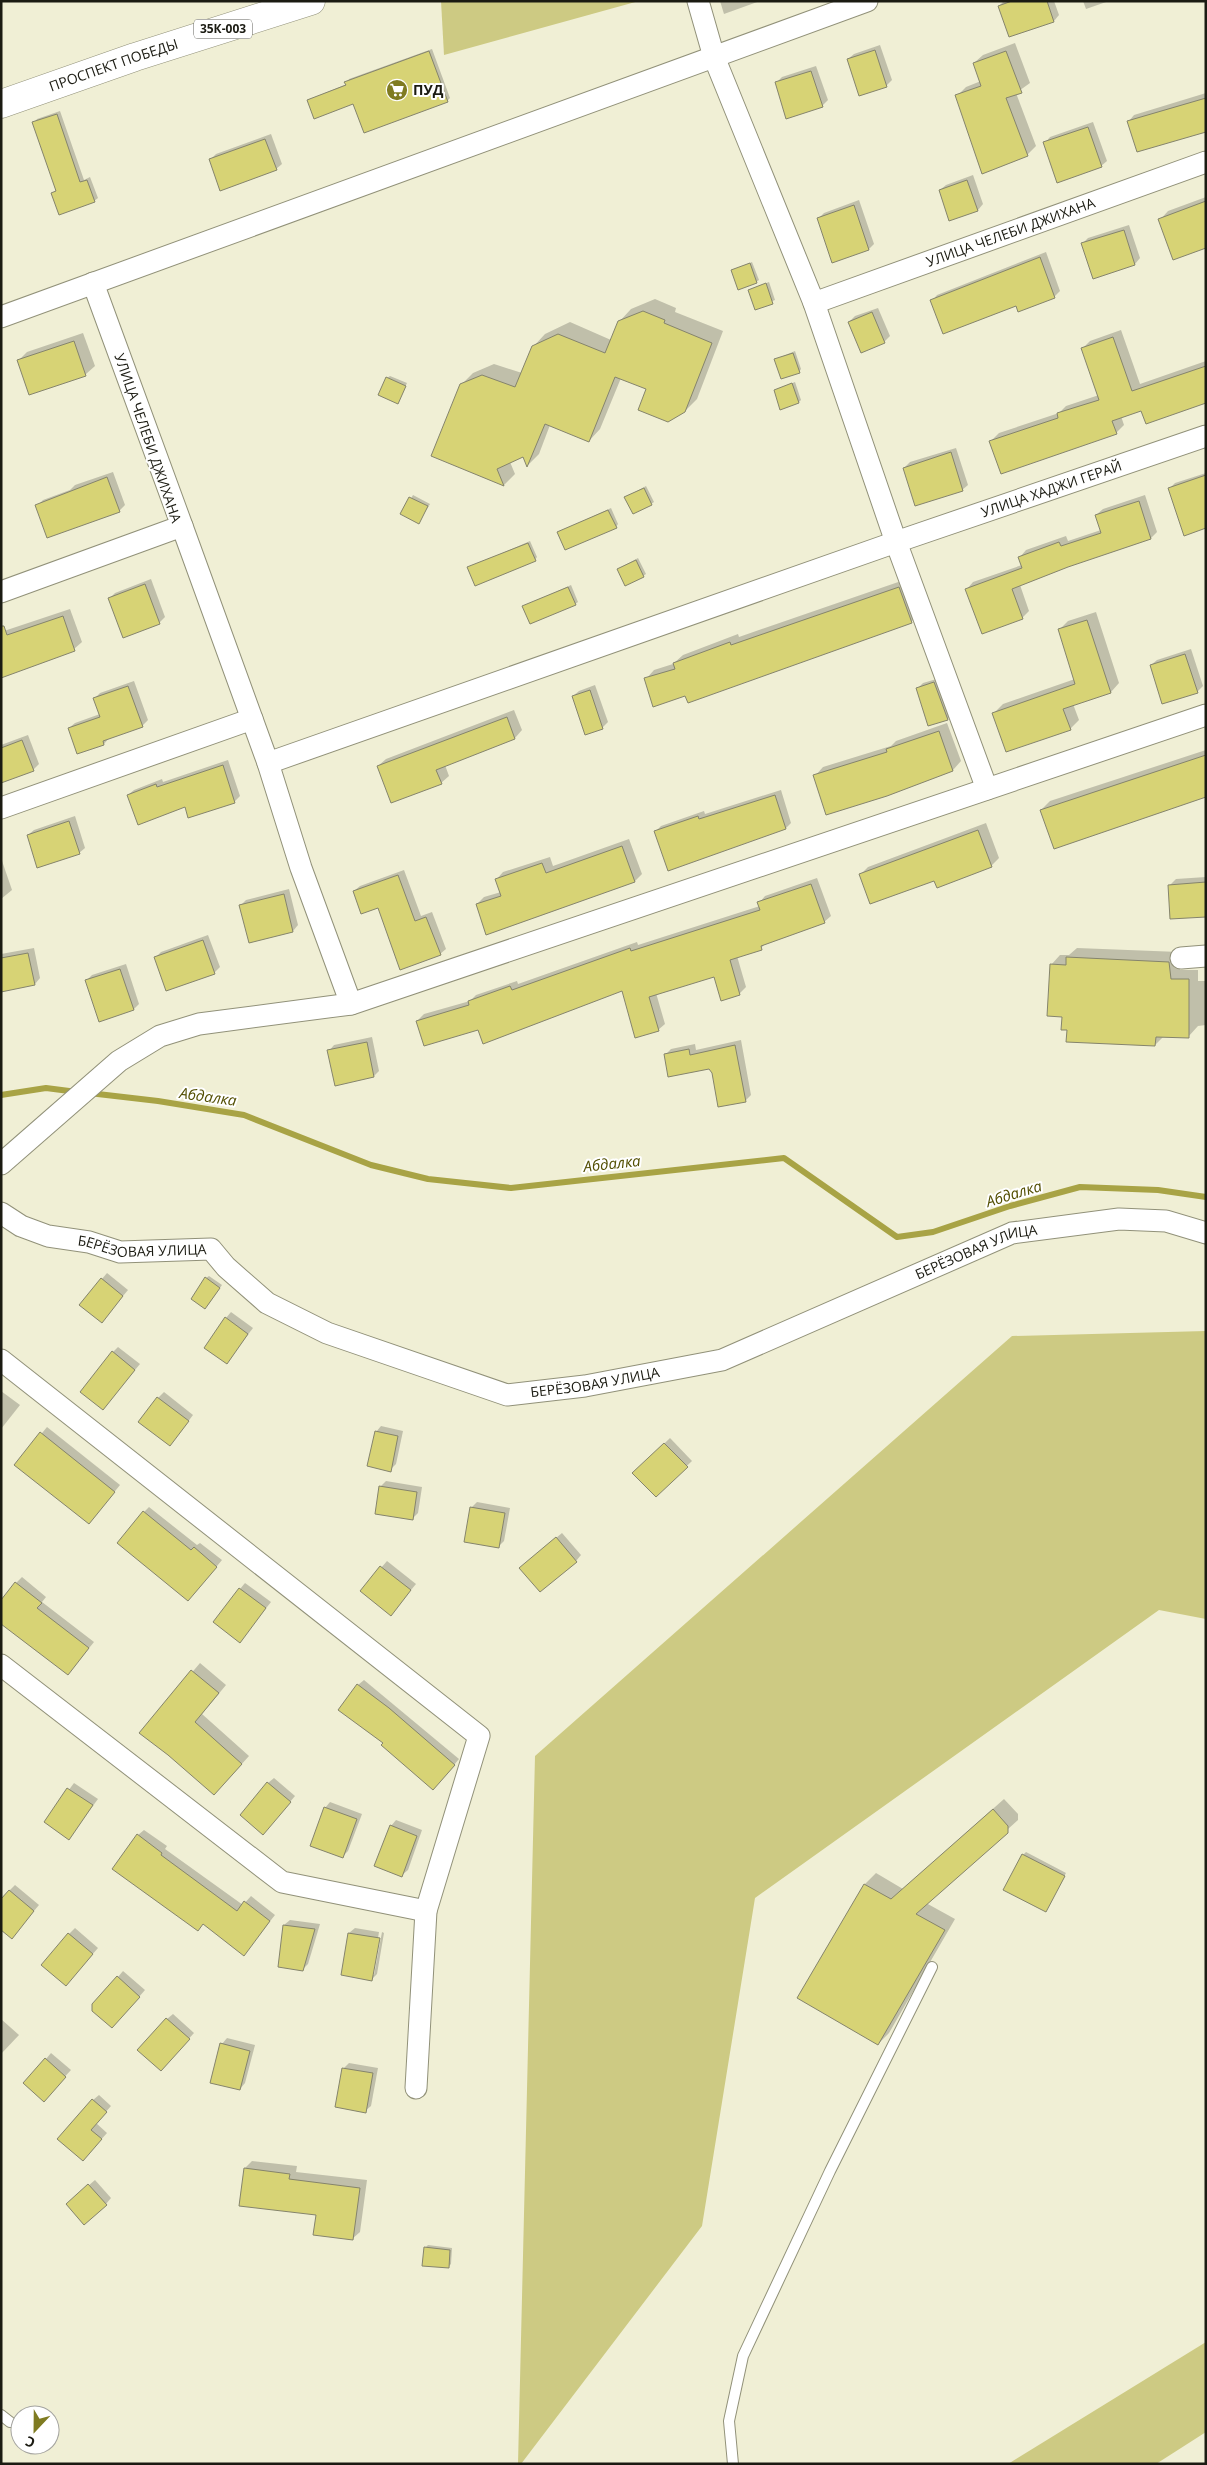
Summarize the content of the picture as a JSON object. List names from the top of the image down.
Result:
{
  "streets": {
    "main road": ["35К-003", "ПРОСПЕКТ ПОБЕДЫ"],
    "street": ["УЛИЦА ЧЕЛЕБИ ДЖИХАНА", "УЛИЦА ХАДЖИ ГЕРАЙ", "БЕРЁЗОВАЯ УЛИЦА"]
  },
  "water": ["Абдалка"],
  "places": {
    "supermarket": ["ПУД"]
  },
  "north": "bottom"
}
